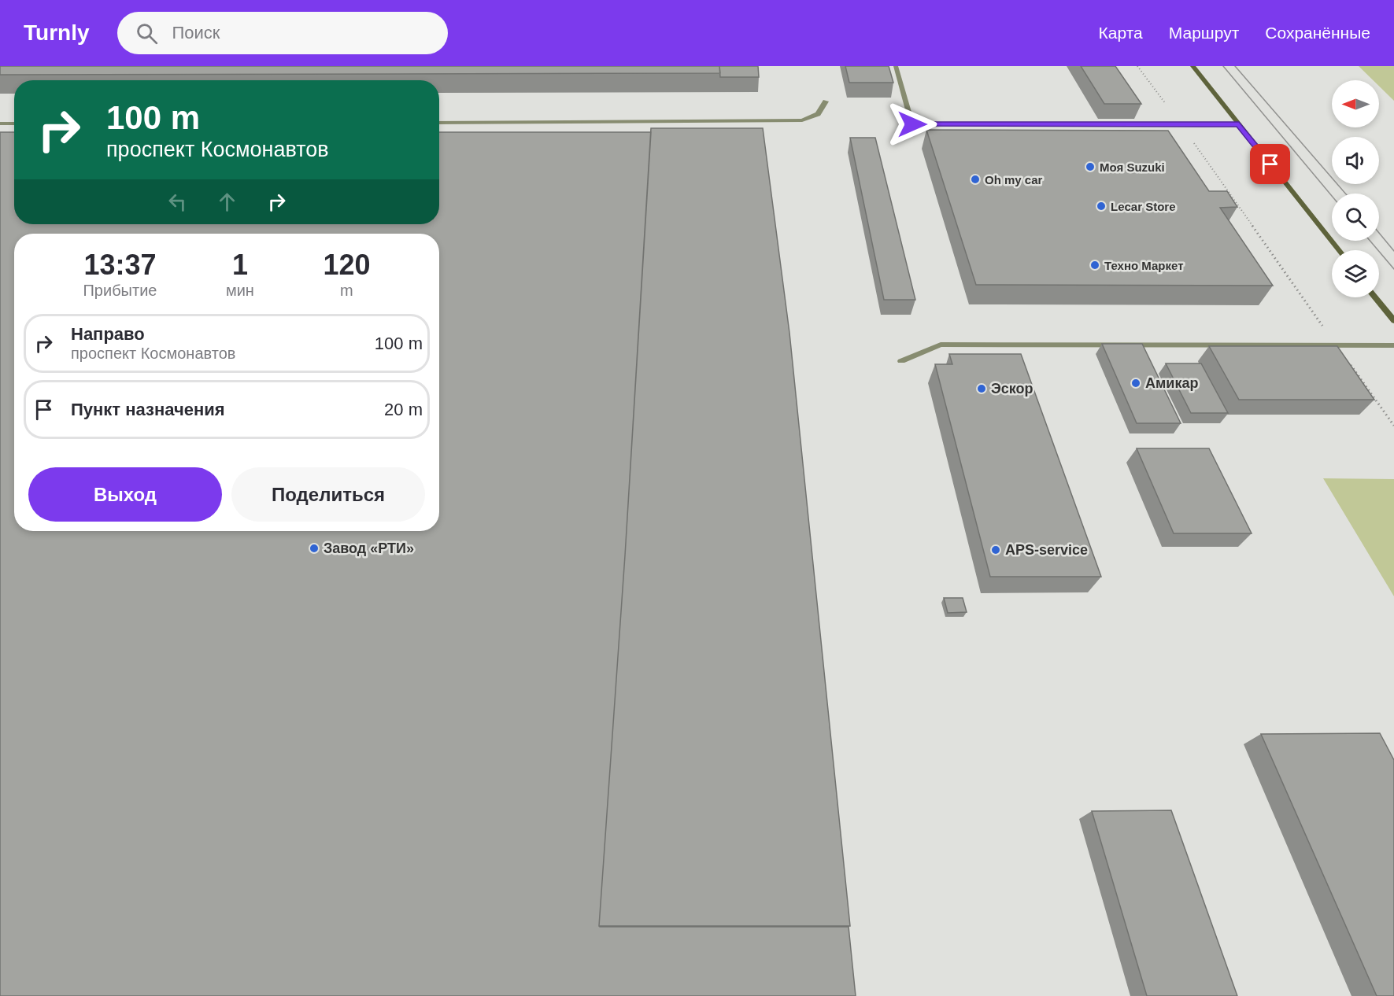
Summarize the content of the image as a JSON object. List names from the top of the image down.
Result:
{
  "places": [
    "Моя Suzuki",
    "Oh my car",
    "Lecar Store",
    "Техно Маркет",
    "Амикар",
    "Эскор",
    "Завод «РТИ»",
    "APS-service"
  ],
  "north": "left",
  "page": {
    "header": "Turnly",
    "search": "Поиск",
    "nav": ["Карта", "Маршрут", "Сохранённые"],
    "turn": ["100 m", "проспект Космонавтов"],
    "eta": [
      "13:37",
      "Прибытие",
      "1",
      "мин",
      "120",
      "m"
    ],
    "list": [
      {
        "name": "Направо",
        "note": "проспект Космонавтов",
        "value": "100 m"
      },
      {
        "name": "Пункт назначения",
        "value": "20 m"
      }
    ],
    "buttons": ["Выход", "Поделиться"]
  }
}
